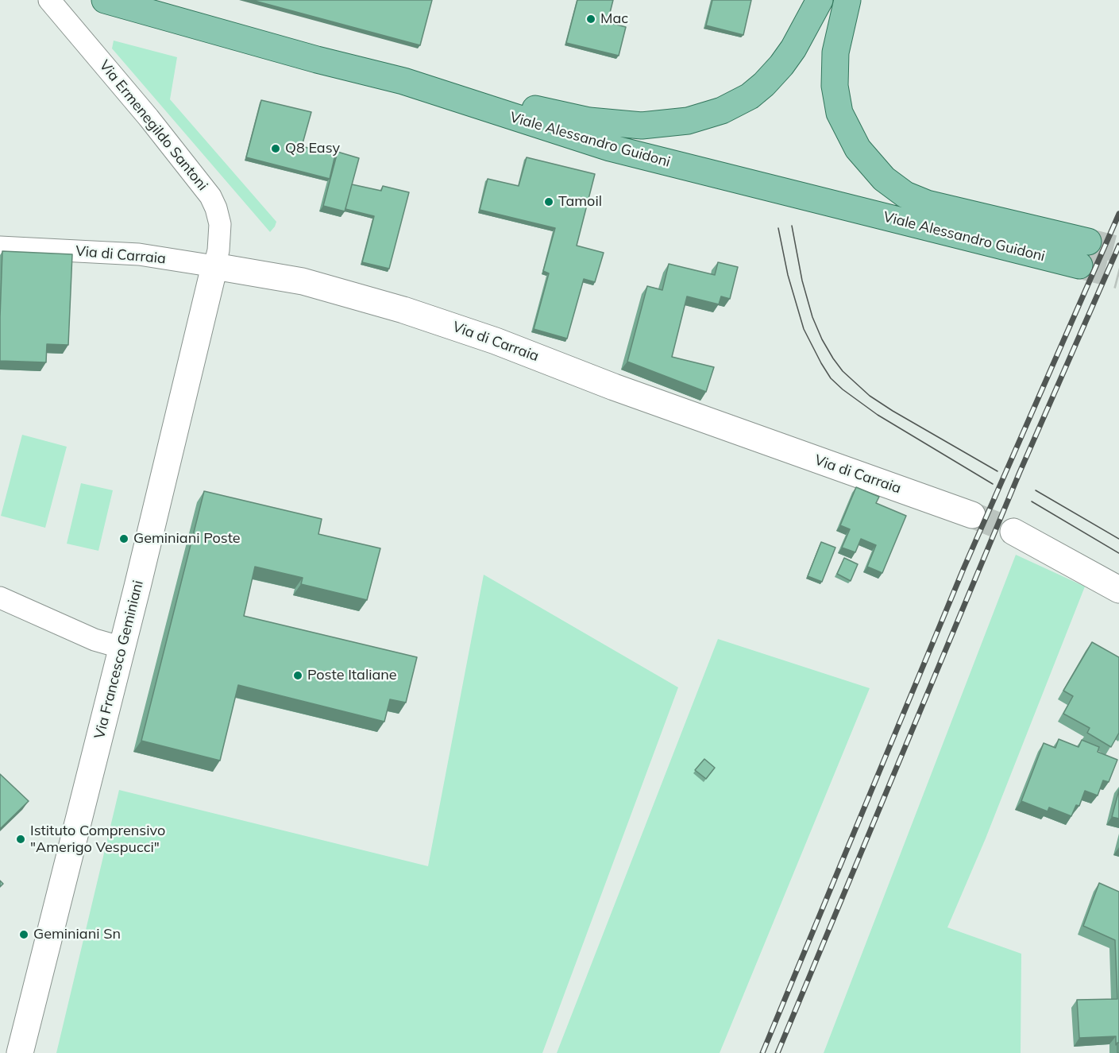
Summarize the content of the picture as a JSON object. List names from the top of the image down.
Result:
{
  "streets": {
    "main road": ["Viale Alessandro Guidoni"],
    "street": ["Via Ermenegildo Santoni", "Via di Carraia", "Via Francesco Geminiani"]
  },
  "crossings": [
    ["Via Ermenegildo Santoni", "Via di Carraia"],
    ["Via Ermenegildo Santoni", "Via Francesco Geminiani"],
    ["Via di Carraia", "Via Francesco Geminiani"]
  ],
  "places": [
    "Mac",
    "Q8 Easy",
    "Tamoil",
    "Geminiani Poste",
    "Poste Italiane",
    "Istituto Comprensivo \"Amerigo Vespucci\"",
    "Geminiani Sn"
  ]
}
